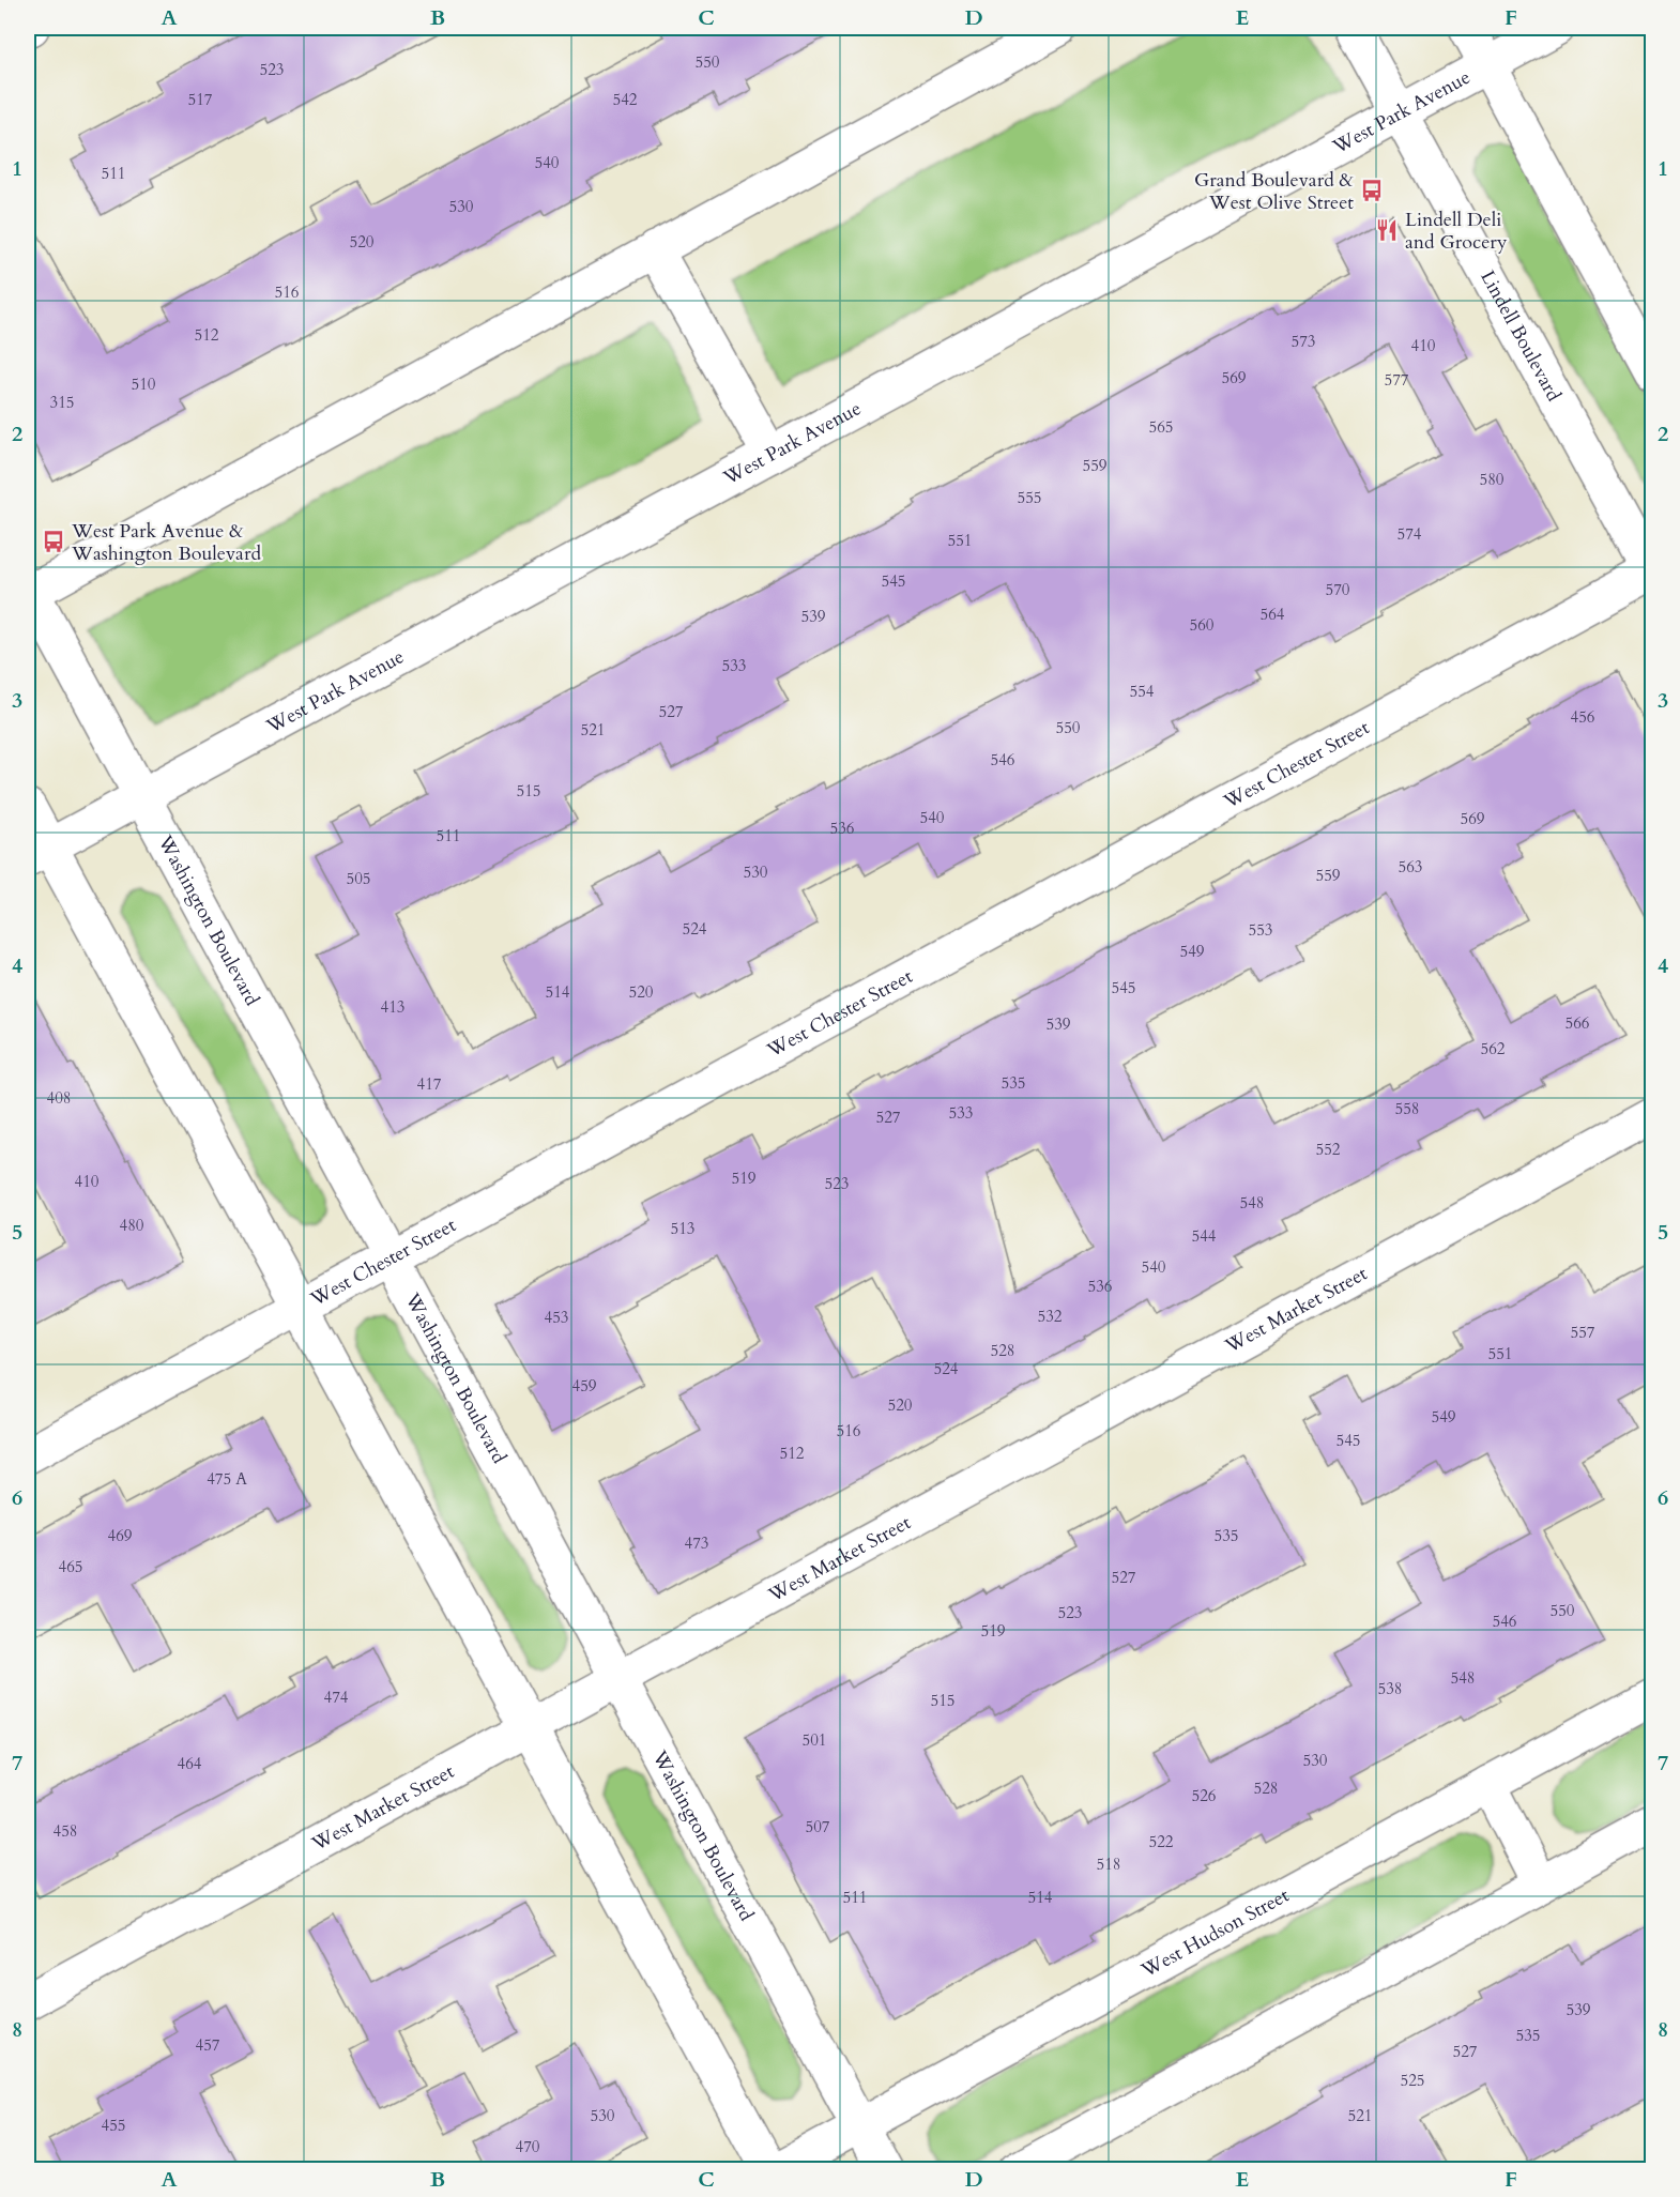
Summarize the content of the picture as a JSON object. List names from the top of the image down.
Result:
{
  "streets": {
    "main road": [
      "West Park Avenue",
      "Lindell Boulevard",
      "West Chester Street",
      "Washington Boulevard",
      "West Market Street",
      "West Hudson Street"
    ]
  },
  "crossings": [
    ["West Park Avenue", "Lindell Boulevard"],
    ["West Park Avenue", "Washington Boulevard"],
    ["Lindell Boulevard", "West Chester Street"],
    ["West Chester Street", "Washington Boulevard"],
    ["Washington Boulevard", "West Market Street"],
    ["Washington Boulevard", "West Hudson Street"]
  ],
  "places": {
    "bus stop": ["Grand Boulevard & West Olive Street", "West Park Avenue & Washington Boulevard"],
    "restaurant": ["Lindell Deli and Grocery"]
  },
  "house_numbers": [
    "550",
    "523",
    "517",
    "542",
    "540",
    "511",
    "530",
    "520",
    "516",
    "512",
    "573",
    "410",
    "569",
    "577",
    "510",
    "315",
    "565",
    "559",
    "580",
    "555",
    "574",
    "551",
    "545",
    "570",
    "564",
    "539",
    "560",
    "533",
    "554",
    "527",
    "456",
    "550",
    "521",
    "546",
    "515",
    "540",
    "569",
    "536",
    "511",
    "563",
    "530",
    "559",
    "505",
    "524",
    "553",
    "549",
    "545",
    "514",
    "520",
    "413",
    "566",
    "539",
    "562",
    "535",
    "417",
    "408",
    "558",
    "533",
    "527",
    "552",
    "519",
    "410",
    "523",
    "548",
    "480",
    "513",
    "544",
    "540",
    "536",
    "532",
    "453",
    "557",
    "528",
    "551",
    "524",
    "459",
    "520",
    "549",
    "516",
    "545",
    "512",
    "475 A",
    "469",
    "535",
    "473",
    "465",
    "527",
    "550",
    "523",
    "546",
    "519",
    "548",
    "538",
    "474",
    "515",
    "501",
    "530",
    "464",
    "528",
    "526",
    "507",
    "458",
    "522",
    "518",
    "511",
    "514",
    "539",
    "535",
    "457",
    "527",
    "525",
    "530",
    "521",
    "455",
    "470"
  ],
  "grid": {
    "columns": [
      "A",
      "B",
      "C",
      "D",
      "E",
      "F"
    ],
    "rows": [
      "1",
      "2",
      "3",
      "4",
      "5",
      "6",
      "7",
      "8"
    ]
  }
}
